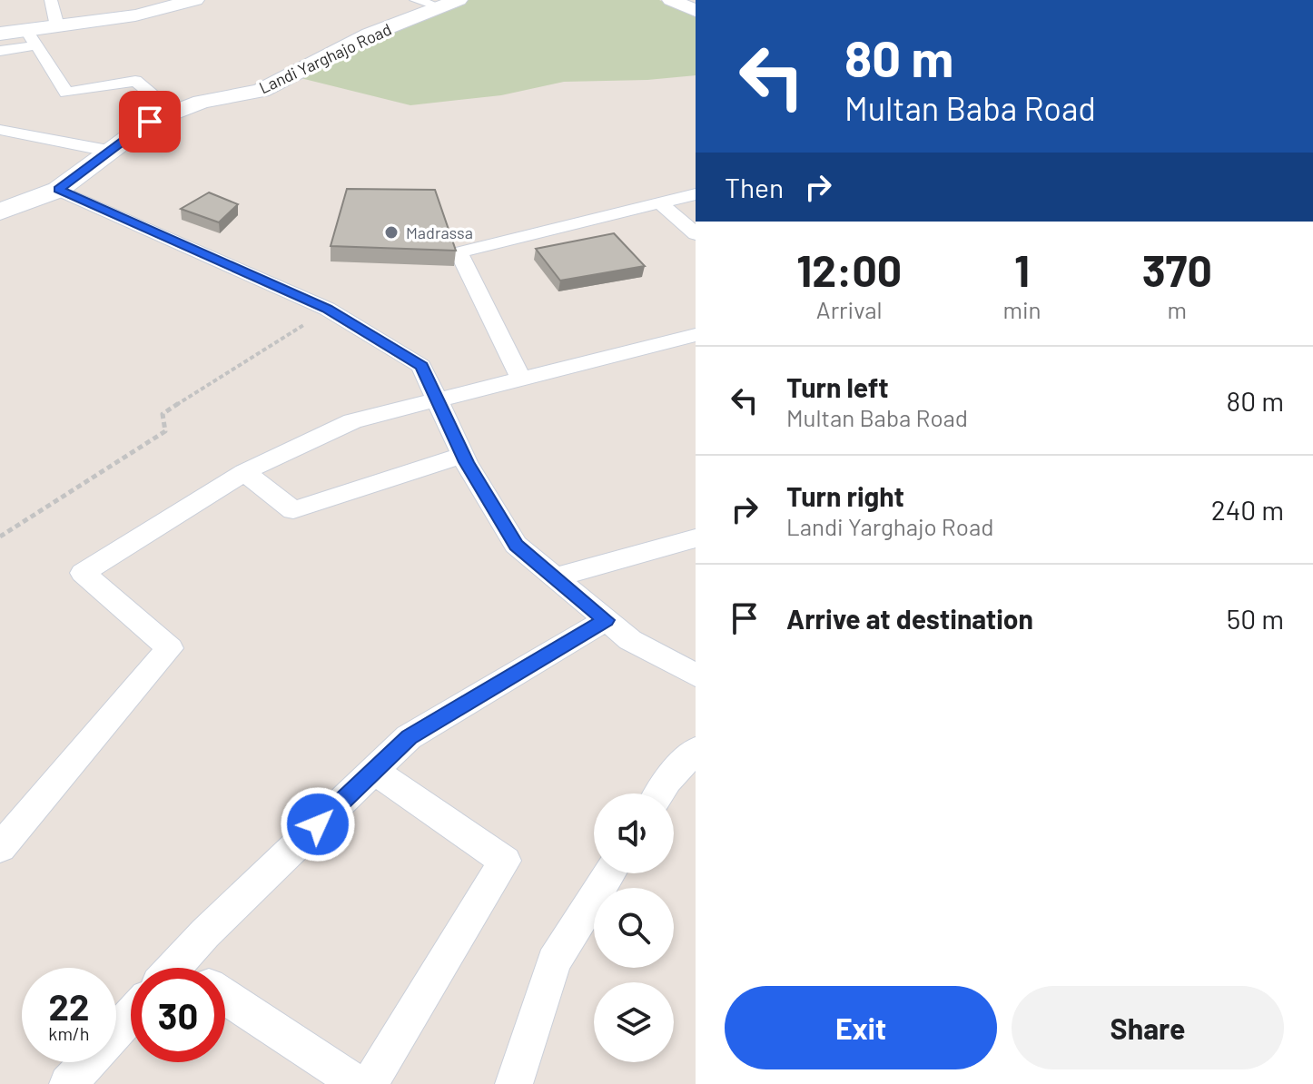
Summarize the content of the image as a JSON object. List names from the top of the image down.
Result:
{
  "streets": {
    "street": ["Landi Yarghajo Road"]
  },
  "places": ["Madrassa"],
  "page": {
    "turn": ["80 m", "Multan Baba Road"],
    "then": "Then",
    "eta": [
      "12:00",
      "Arrival",
      "1",
      "min",
      "370",
      "m"
    ],
    "list": [
      {
        "name": "Turn left",
        "note": "Multan Baba Road",
        "value": "80 m"
      },
      {
        "name": "Turn right",
        "note": "Landi Yarghajo Road",
        "value": "240 m"
      },
      {
        "name": "Arrive at destination",
        "value": "50 m"
      }
    ],
    "speed": "22 km/h",
    "limit": "30",
    "buttons": ["Exit", "Share"]
  }
}
